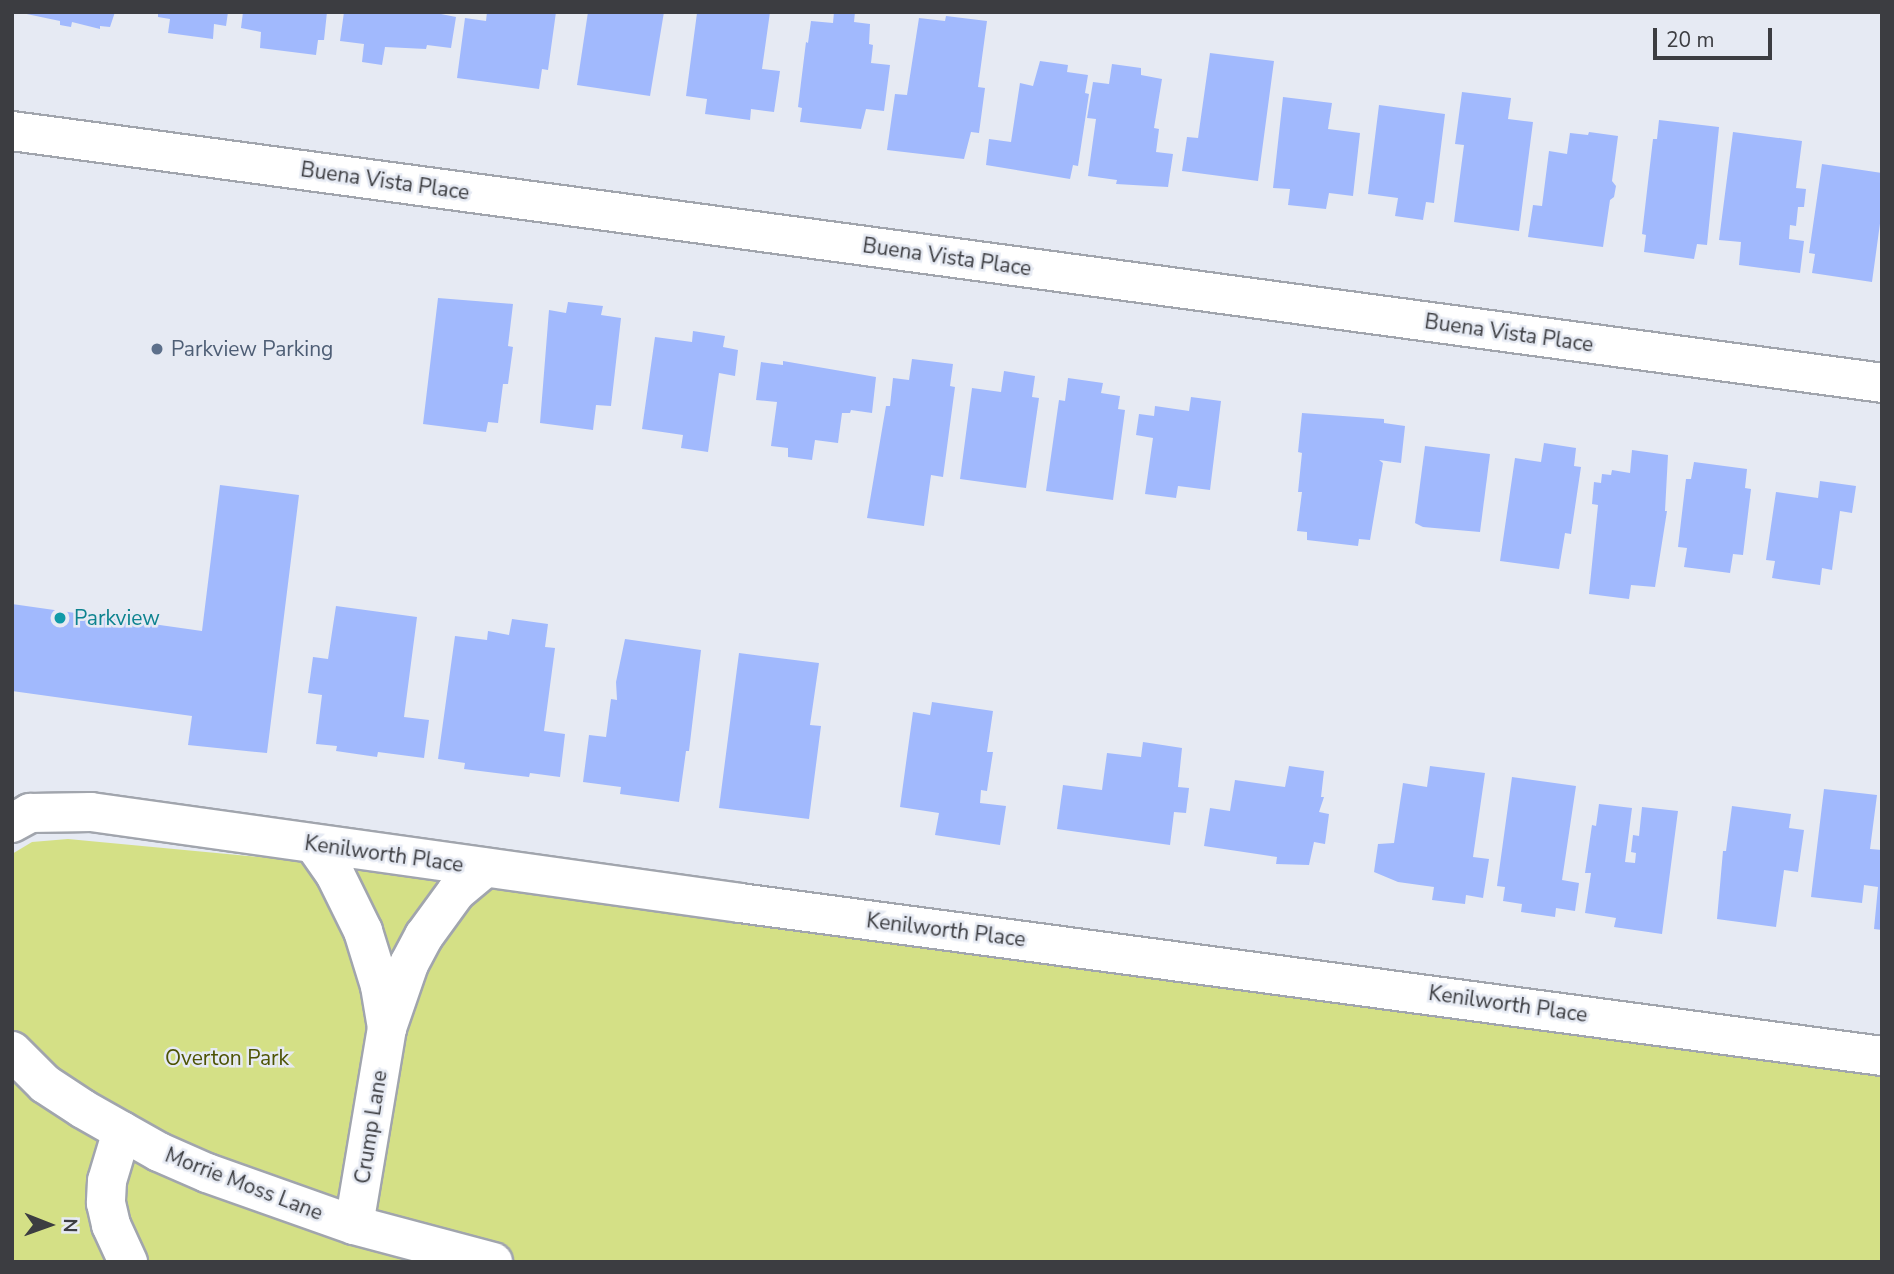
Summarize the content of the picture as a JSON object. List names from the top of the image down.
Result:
{
  "streets": {
    "street": [
      "Buena Vista Place",
      "Kenilworth Place",
      "Crump Lane",
      "Morrie Moss Lane"
    ]
  },
  "crossings": [
    ["Kenilworth Place", "Crump Lane"],
    ["Crump Lane", "Morrie Moss Lane"]
  ],
  "parks": ["Overton Park"],
  "places": ["Parkview Parking", "Parkview"],
  "scale_bar": "20 m",
  "north": "right"
}
